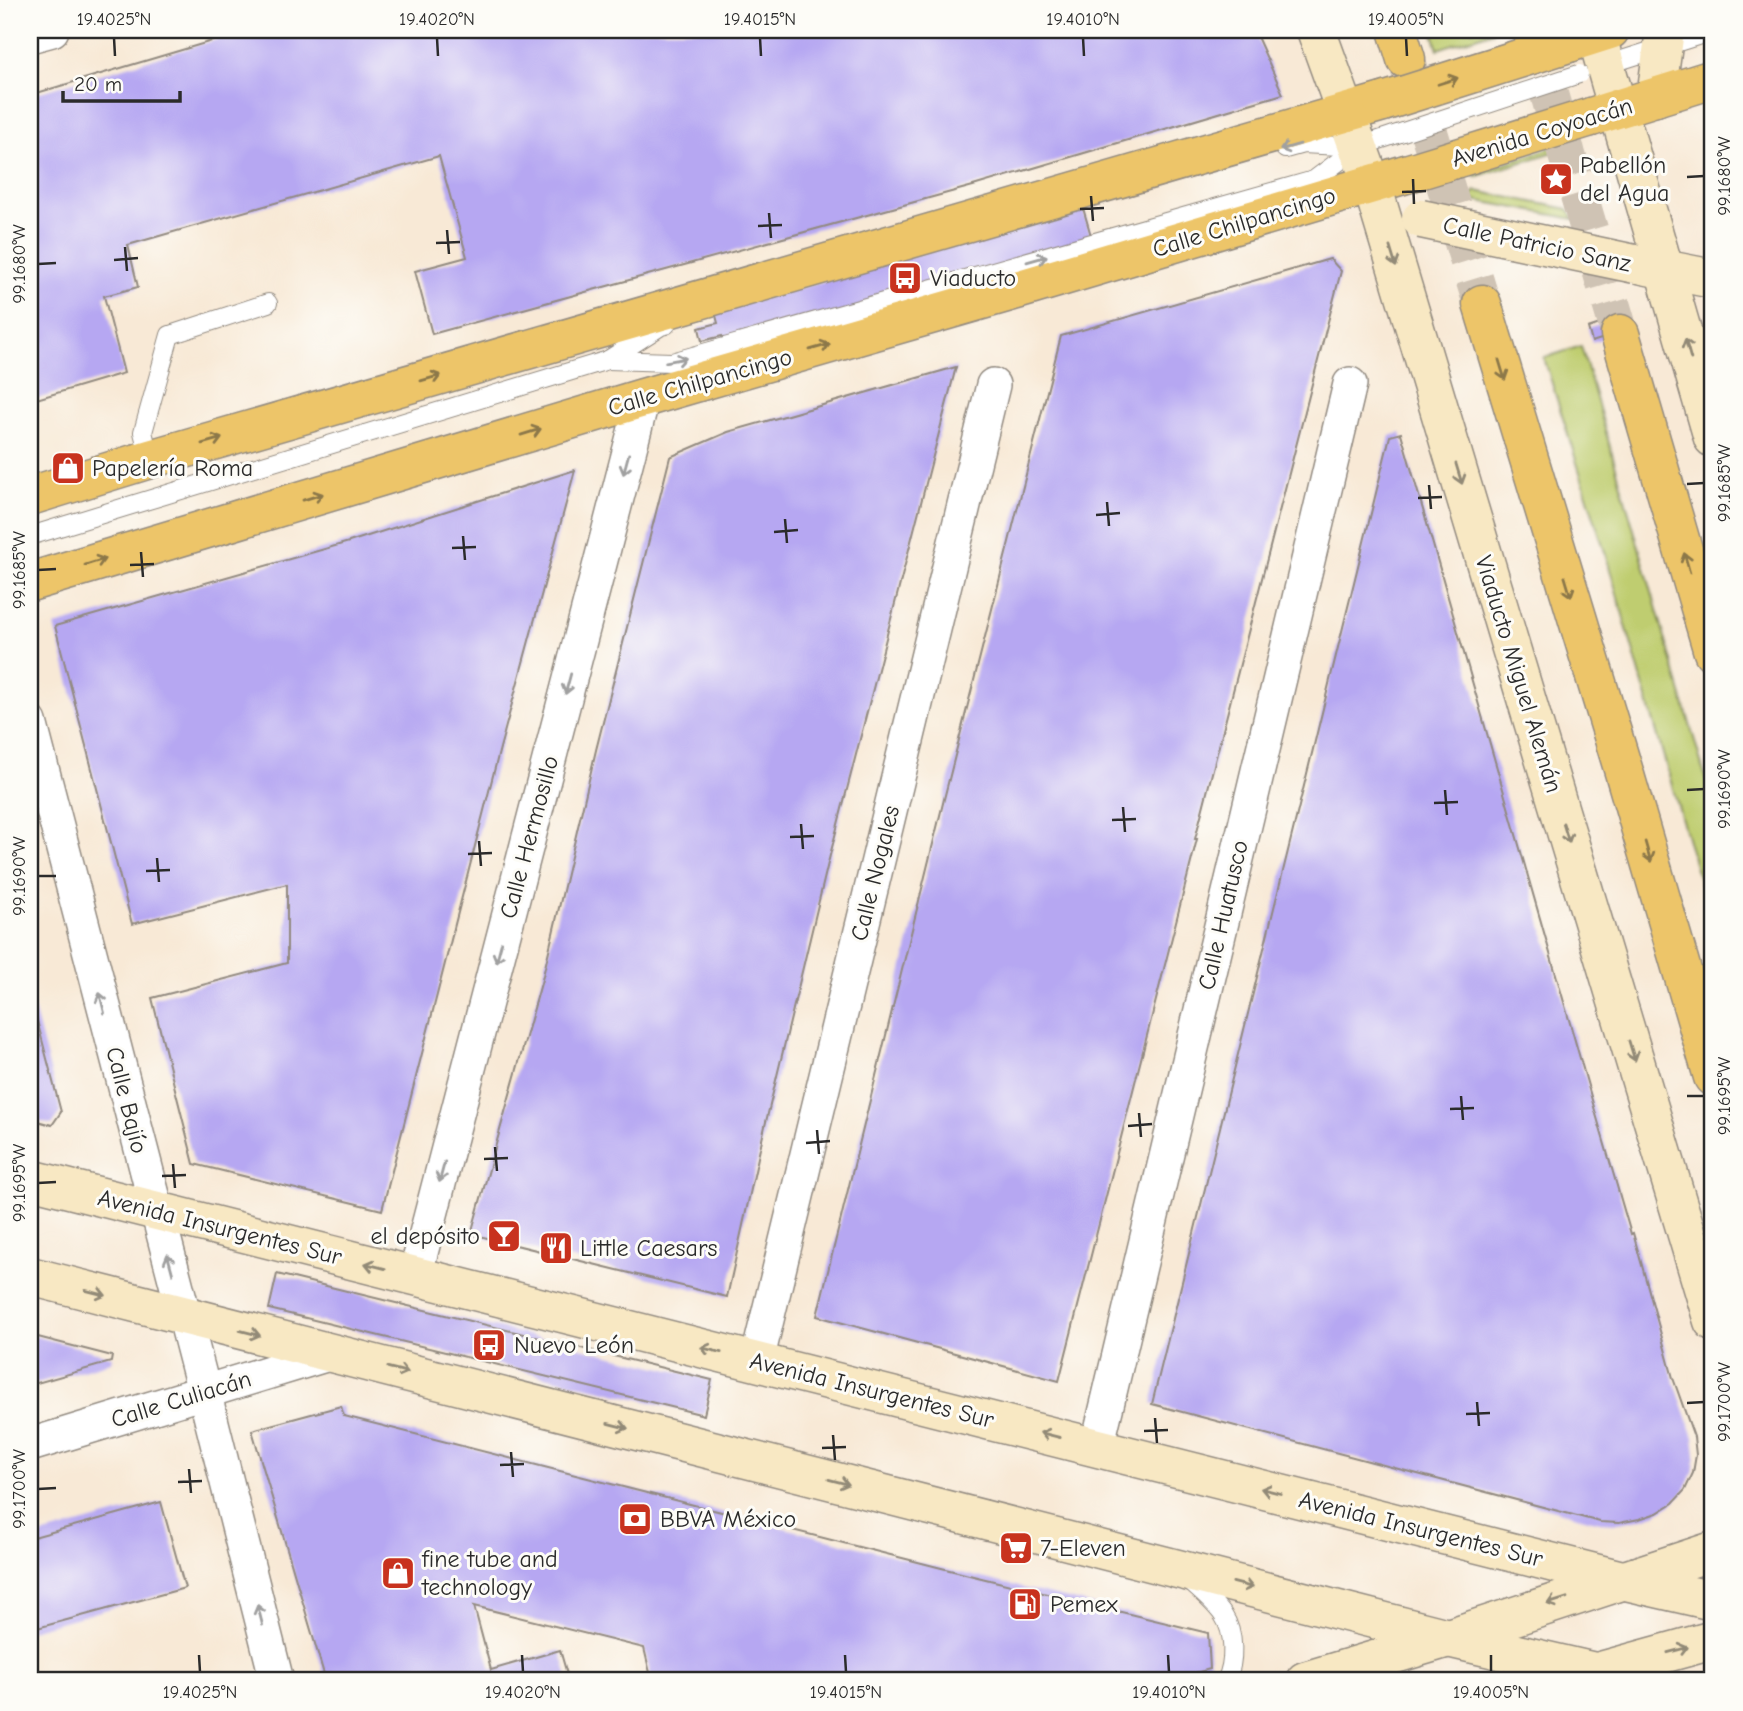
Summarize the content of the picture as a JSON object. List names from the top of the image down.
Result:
{
  "streets": {
    "main road": [
      "Avenida Coyoacán",
      "Calle Chilpancingo",
      "Calle Patricio Sanz",
      "Viaducto Miguel Alemán",
      "Avenida Insurgentes Sur"
    ],
    "street": [
      "Calle Hermosillo",
      "Calle Nogales",
      "Calle Huatusco",
      "Calle Bajío",
      "Calle Culiacán"
    ]
  },
  "crossings": [
    ["Avenida Coyoacán", "Calle Chilpancingo"],
    ["Avenida Coyoacán", "Calle Patricio Sanz"],
    ["Avenida Coyoacán", "Viaducto Miguel Alemán"],
    ["Calle Chilpancingo", "Calle Patricio Sanz"],
    ["Calle Chilpancingo", "Viaducto Miguel Alemán"],
    ["Calle Chilpancingo", "Calle Hermosillo"],
    ["Calle Patricio Sanz", "Viaducto Miguel Alemán"],
    ["Calle Hermosillo", "Avenida Insurgentes Sur"],
    ["Calle Nogales", "Avenida Insurgentes Sur"],
    ["Calle Huatusco", "Avenida Insurgentes Sur"],
    ["Calle Bajío", "Avenida Insurgentes Sur"],
    ["Calle Bajío", "Calle Culiacán"]
  ],
  "one_way": ["Calle Hermosillo", "Calle Bajío"],
  "places": {
    "place": ["Pabellón del Agua"],
    "bus stop": ["Viaducto", "Nuevo León"],
    "shop": ["Papelería Roma", "fine tube and technology"],
    "bar": ["el depósito"],
    "restaurant": ["Little Caesars"],
    "bank": ["BBVA México"],
    "supermarket": ["7-Eleven"],
    "fuel station": ["Pemex"]
  },
  "scale_bar": "20 m",
  "coordinates": [
    "19.4025°N",
    "19.4020°N",
    "19.4015°N",
    "19.4010°N",
    "19.4005°N",
    "99.1680°W",
    "99.1685°W",
    "99.1690°W",
    "99.1695°W",
    "99.1700°W"
  ]
}
